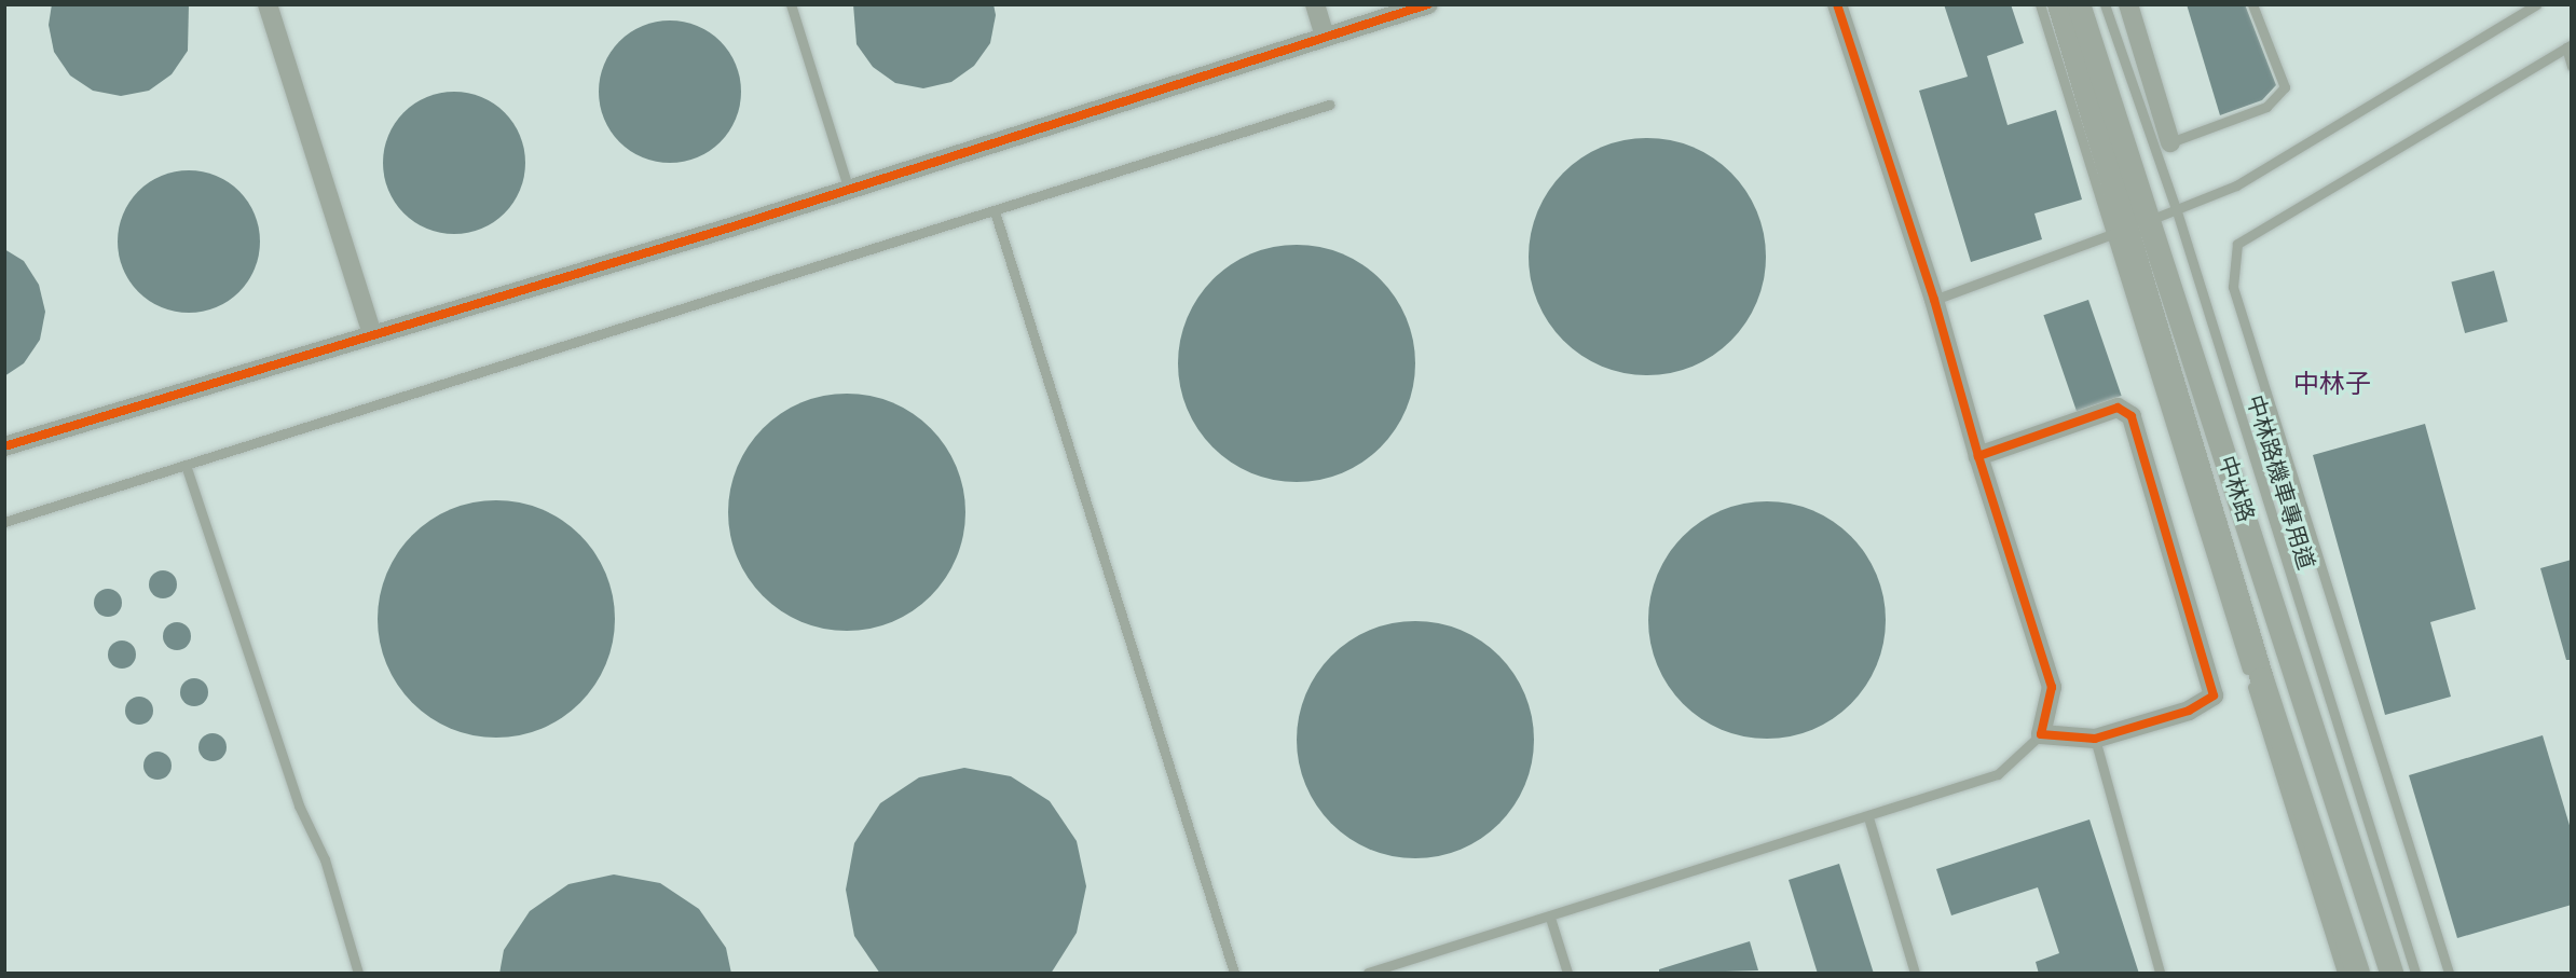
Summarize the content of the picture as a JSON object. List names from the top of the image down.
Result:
{
  "streets": {
    "street": ["中林路"],
    "lane": ["中林路機車專用道"]
  },
  "districts": ["中林子"]
}
